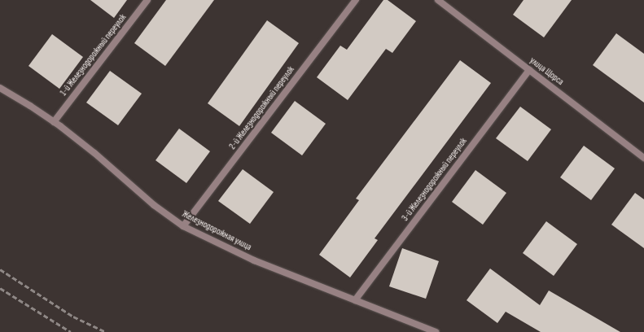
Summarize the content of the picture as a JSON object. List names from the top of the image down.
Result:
{
  "streets": {
    "street": [
      "1-й Железнодорожный переулок",
      "улица Щорса",
      "2-й Железнодорожный переулок",
      "3-й Железнодорожный переулок",
      "Железнодорожная улица"
    ]
  },
  "crossings": [
    ["1-й Железнодорожный переулок", "Железнодорожная улица"],
    ["улица Щорса", "3-й Железнодорожный переулок"],
    ["2-й Железнодорожный переулок", "Железнодорожная улица"],
    ["3-й Железнодорожный переулок", "Железнодорожная улица"]
  ]
}
